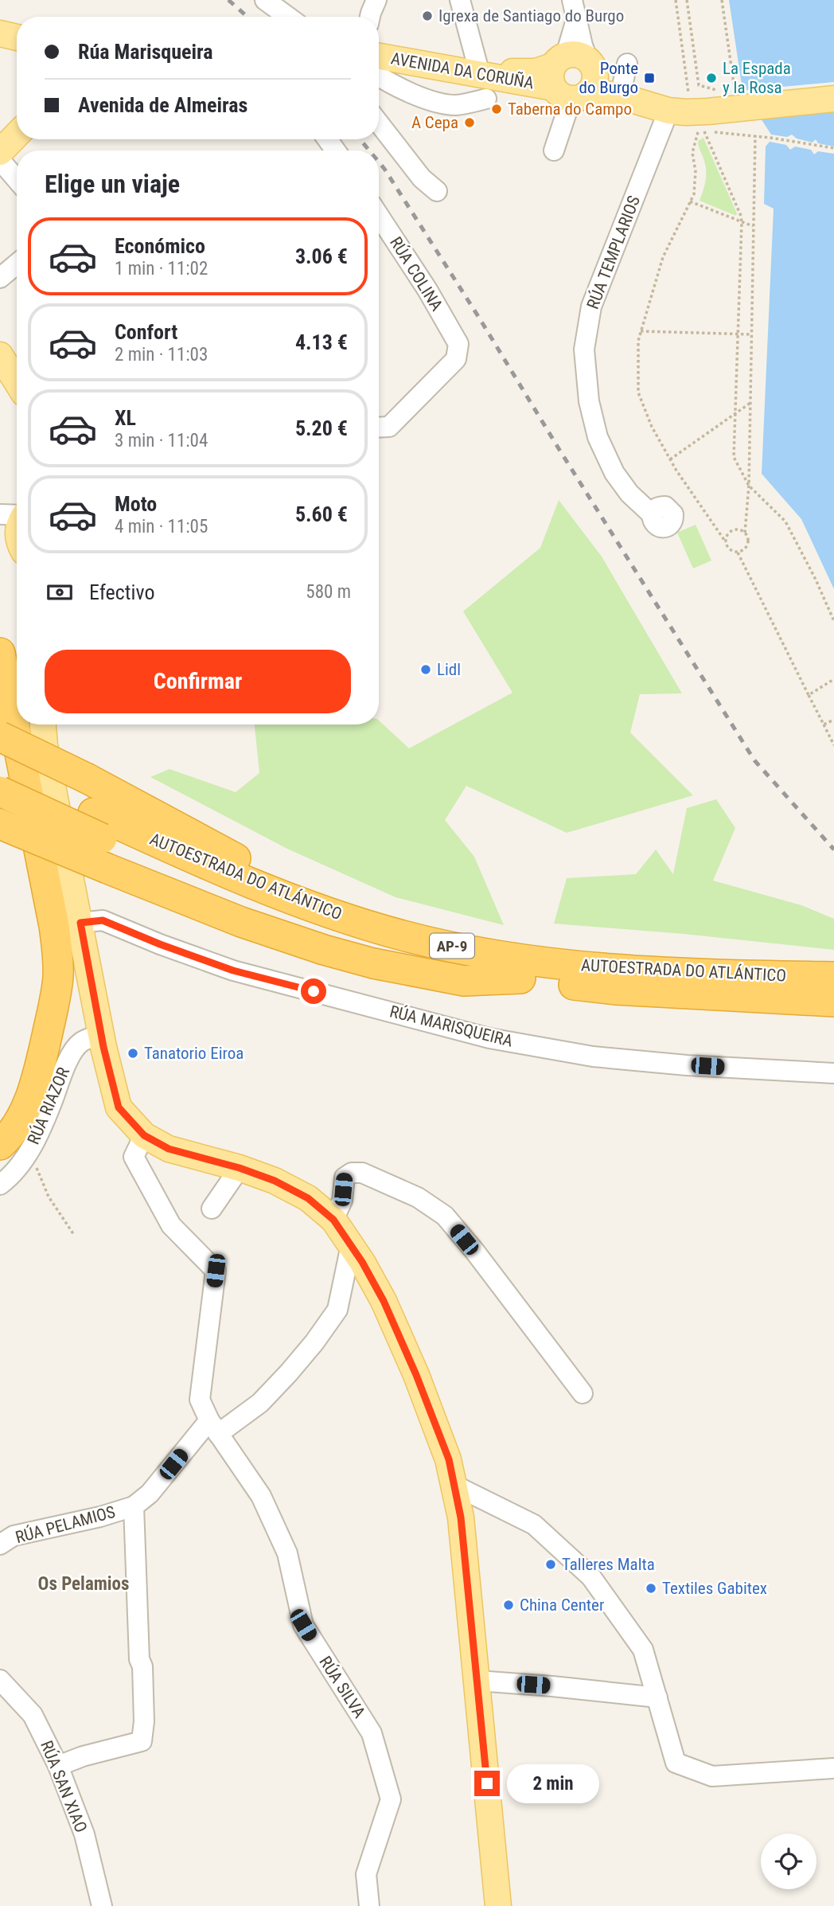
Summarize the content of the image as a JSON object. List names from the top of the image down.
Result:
{
  "streets": {
    "highway": ["AUTOESTRADA DO ATLÁNTICO", "AP-9"],
    "main road": ["AVENIDA DA CORUÑA"],
    "street": [
      "RÚA TEMPLARIOS",
      "RÚA COLINA",
      "RÚA MARISQUEIRA",
      "RÚA RIAZOR",
      "RÚA PELAMIOS",
      "RÚA SILVA",
      "RÚA SAN XIAO"
    ]
  },
  "crossings": [
    ["AVENIDA DA CORUÑA", "RÚA TEMPLARIOS"],
    ["AUTOESTRADA DO ATLÁNTICO", "AP-9"],
    ["RÚA PELAMIOS", "RÚA SILVA"]
  ],
  "districts": ["Os Pelamios"],
  "places": {
    "other": [
      "Igrexa de Santiago do Burgo",
      "La Espada y la Rosa",
      "Taberna do Campo",
      "A Cepa",
      "Lidl",
      "Tanatorio Eiroa",
      "Talleres Malta",
      "Textiles Gabitex",
      "China Center"
    ],
    "transit": ["Ponte do Burgo"]
  },
  "page": {
    "banner": ["Rúa Marisqueira", "Avenida de Almeiras"],
    "heading": "Elige un viaje",
    "list": [
      {
        "name": "Económico",
        "note": "1 min · 11:02",
        "value": "3.06 €"
      },
      {
        "name": "Confort",
        "note": "2 min · 11:03",
        "value": "4.13 €"
      },
      {
        "name": "XL",
        "note": "3 min · 11:04",
        "value": "5.20 €"
      },
      {
        "name": "Moto",
        "note": "4 min · 11:05",
        "value": "5.60 €"
      }
    ],
    "pay": ["Efectivo", "580 m"],
    "buttons": "Confirmar",
    "bubble": "2 min"
  }
}
